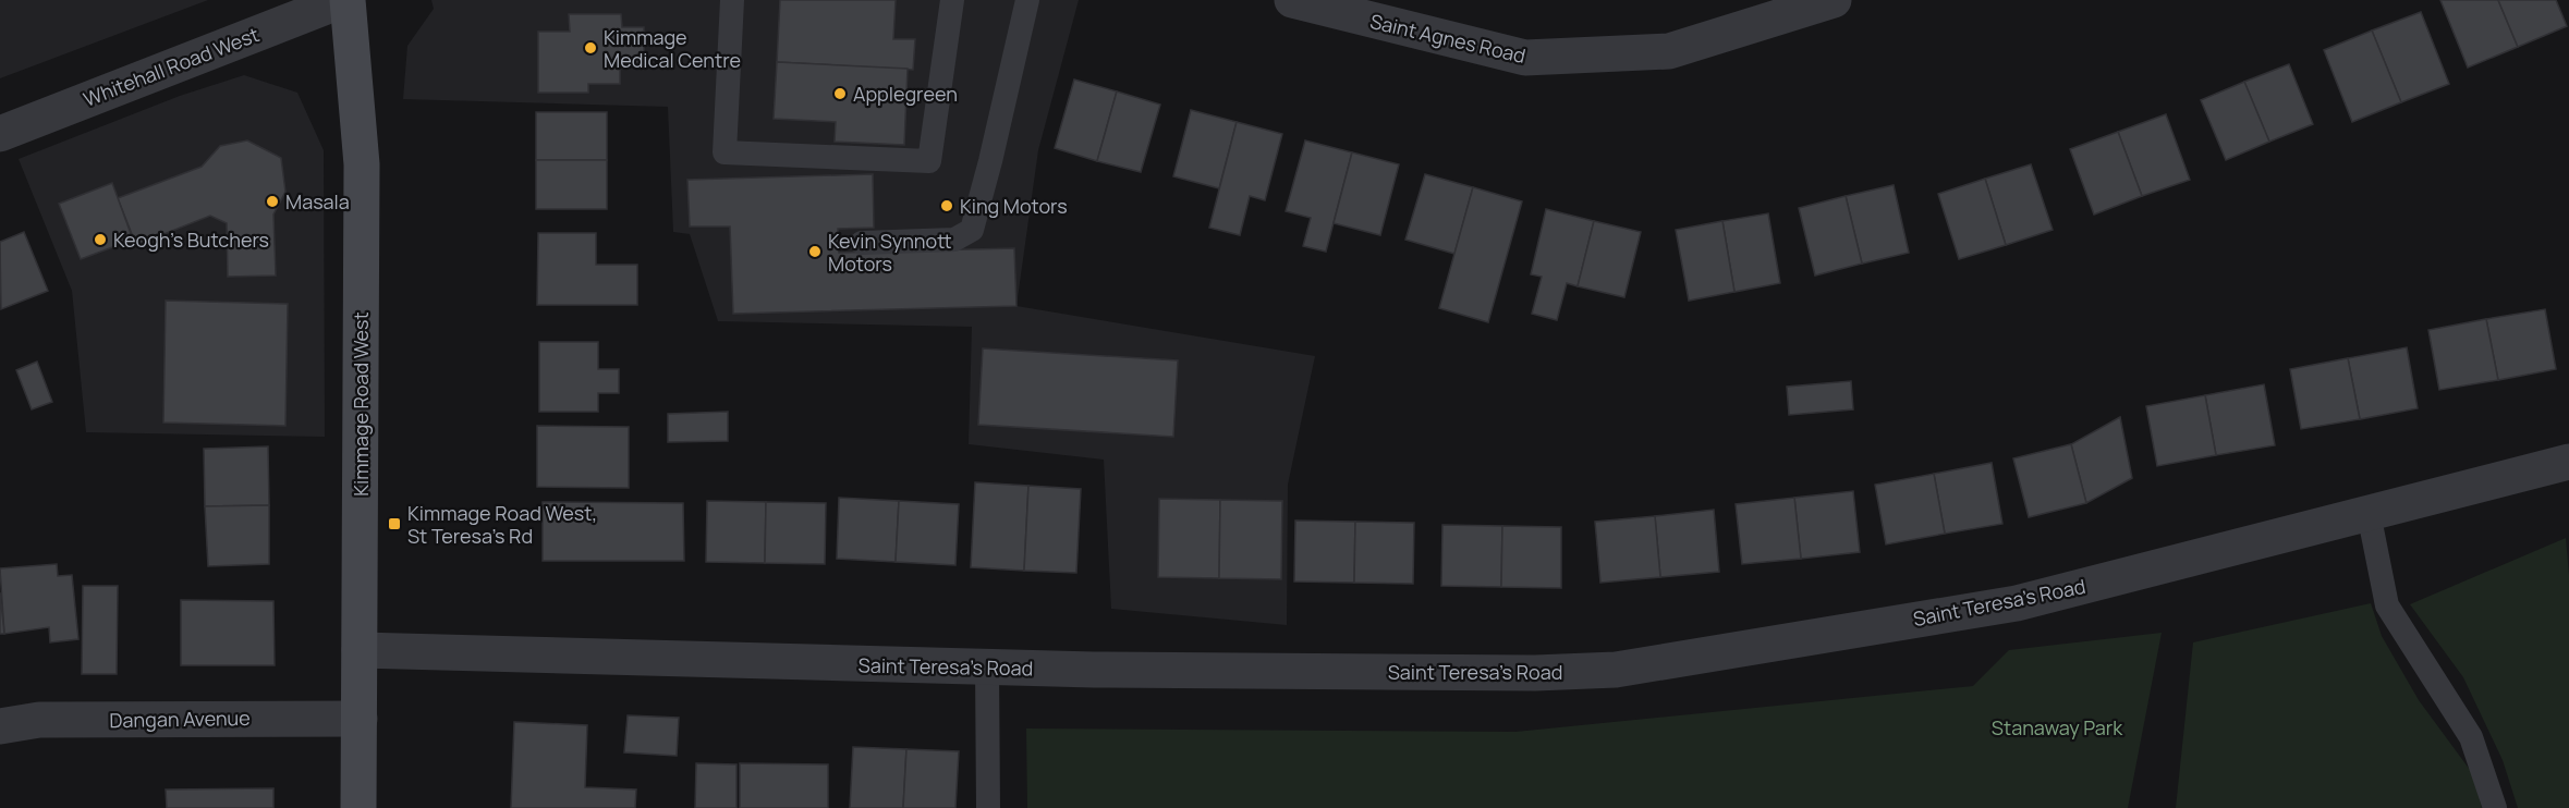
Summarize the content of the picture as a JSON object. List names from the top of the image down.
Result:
{
  "streets": {
    "main road": ["Kimmage Road West"],
    "street": [
      "Saint Agnes Road",
      "Whitehall Road West",
      "Saint Teresa's Road",
      "Dangan Avenue"
    ]
  },
  "crossings": [
    ["Whitehall Road West", "Kimmage Road West"],
    ["Kimmage Road West", "Saint Teresa's Road"],
    ["Kimmage Road West", "Dangan Avenue"]
  ],
  "parks": ["Stanaway Park"],
  "places": {
    "other": [
      "Kimmage Medical Centre",
      "Applegreen",
      "Masala",
      "King Motors",
      "Keogh's Butchers",
      "Kevin Synnott Motors"
    ],
    "transit": ["Kimmage Road West, St Teresa's Rd"]
  }
}
